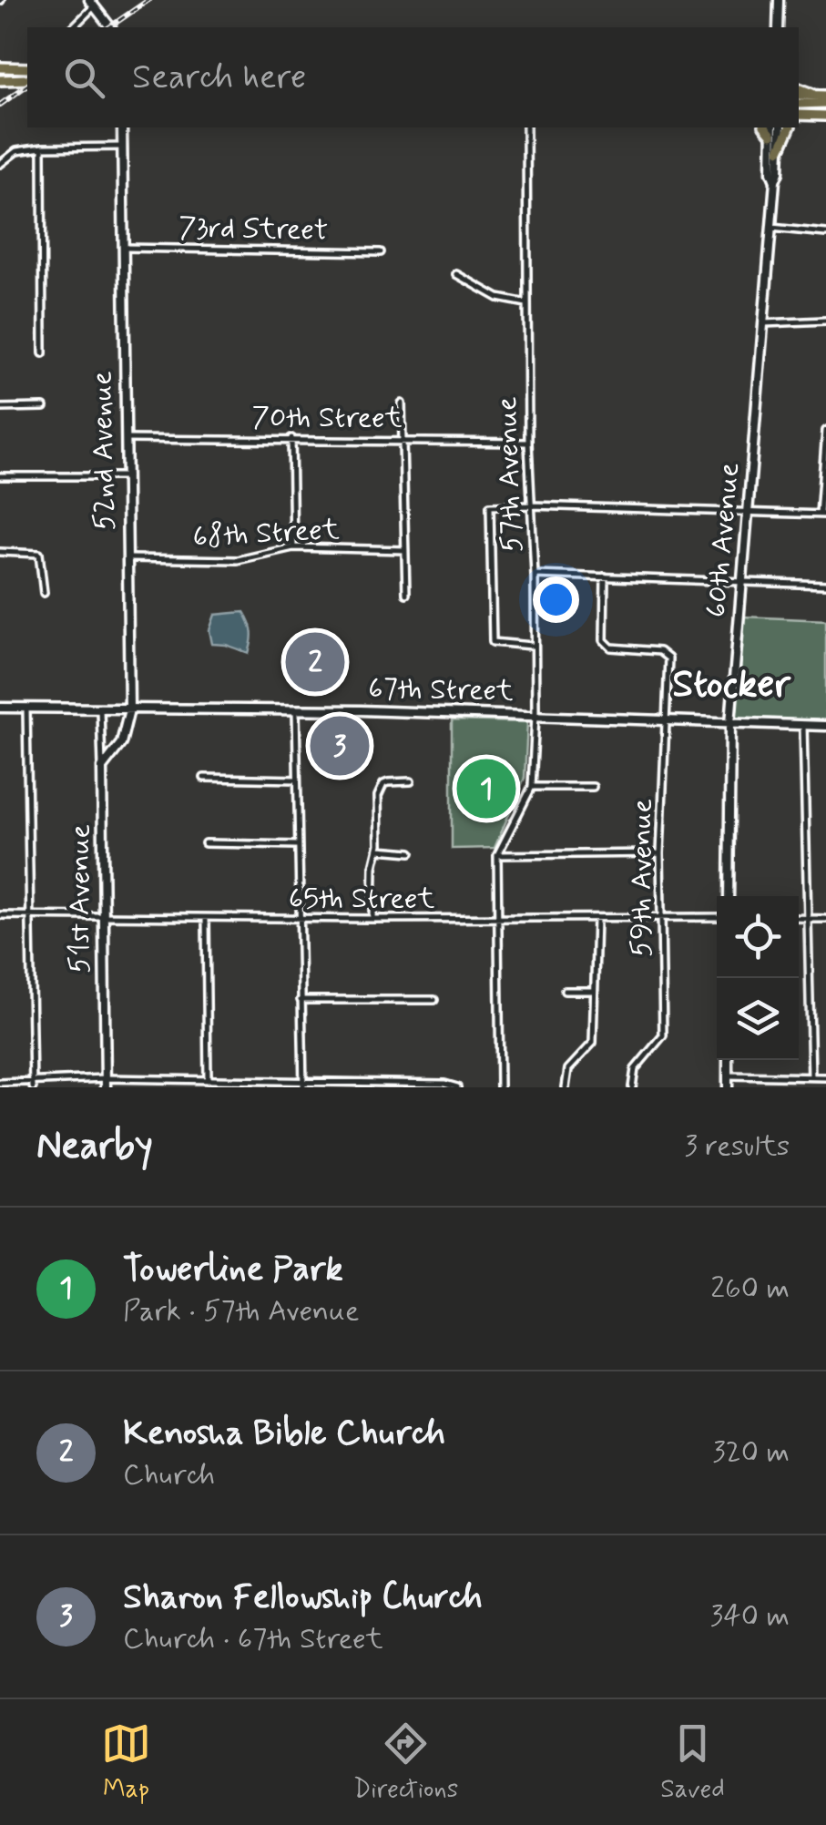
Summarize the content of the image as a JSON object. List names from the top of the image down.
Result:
{
  "streets": {
    "street": [
      "73rd Street",
      "70th Street",
      "52nd Avenue",
      "57th Avenue",
      "68th Street",
      "60th Avenue",
      "67th Street",
      "59th Avenue",
      "51st Avenue",
      "65th Street"
    ]
  },
  "crossings": [
    ["73rd Street", "52nd Avenue"],
    ["70th Street", "52nd Avenue"],
    ["70th Street", "57th Avenue"],
    ["52nd Avenue", "68th Street"],
    ["52nd Avenue", "67th Street"],
    ["52nd Avenue", "51st Avenue"],
    ["57th Avenue", "67th Street"],
    ["57th Avenue", "65th Street"],
    ["60th Avenue", "67th Street"],
    ["67th Street", "59th Avenue"],
    ["67th Street", "51st Avenue"],
    ["59th Avenue", "65th Street"],
    ["51st Avenue", "65th Street"]
  ],
  "districts": ["Stocker"],
  "page": {
    "search": "Search here",
    "pins": ["2", "3", "1"],
    "heading": ["Nearby", "3 results"],
    "list": [
      {
        "mark": "1",
        "name": "Towerline Park",
        "note": "Park · 57th Avenue",
        "value": "260 m"
      },
      {
        "mark": "2",
        "name": "Kenosha Bible Church",
        "note": "Church",
        "value": "320 m"
      },
      {
        "mark": "3",
        "name": "Sharon Fellowship Church",
        "note": "Church · 67th Street",
        "value": "340 m"
      }
    ],
    "nav": ["Map", "Directions", "Saved"]
  }
}
